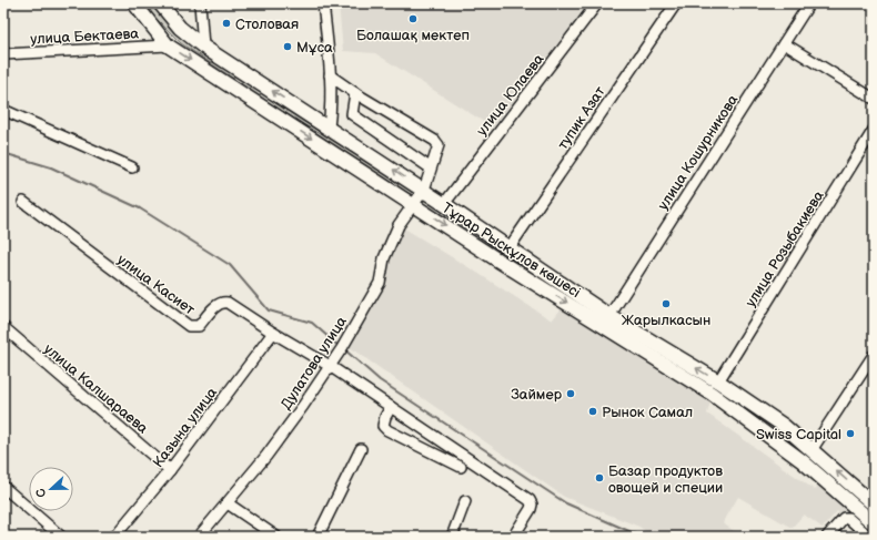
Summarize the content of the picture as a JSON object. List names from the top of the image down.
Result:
{
  "streets": {
    "main road": ["Тұрар Рыскұлов көшесі"],
    "street": [
      "улица Бектаева",
      "улица Юлаева",
      "тупик Азат",
      "улица Кошурникова",
      "улица Розыбакиева",
      "улица Касиет",
      "Дулатова улица",
      "улица Калшараева",
      "Казына улица"
    ]
  },
  "crossings": [
    ["улица Бектаева", "Тұрар Рыскұлов көшесі"],
    ["улица Юлаева", "Тұрар Рыскұлов көшесі"],
    ["тупик Азат", "Тұрар Рыскұлов көшесі"],
    ["улица Кошурникова", "Тұрар Рыскұлов көшесі"],
    ["улица Розыбакиева", "Тұрар Рыскұлов көшесі"],
    ["Тұрар Рыскұлов көшесі", "Дулатова улица"],
    ["улица Касиет", "Казына улица"],
    ["улица Калшараева", "Казына улица"]
  ],
  "places": [
    "Болашақ мектеп",
    "Столовая",
    "Мұса",
    "Жарылкасын",
    "Займер",
    "Рынок Самал",
    "Swiss Capital",
    "Базар продуктов овощей и специи"
  ],
  "north": "left"
}
